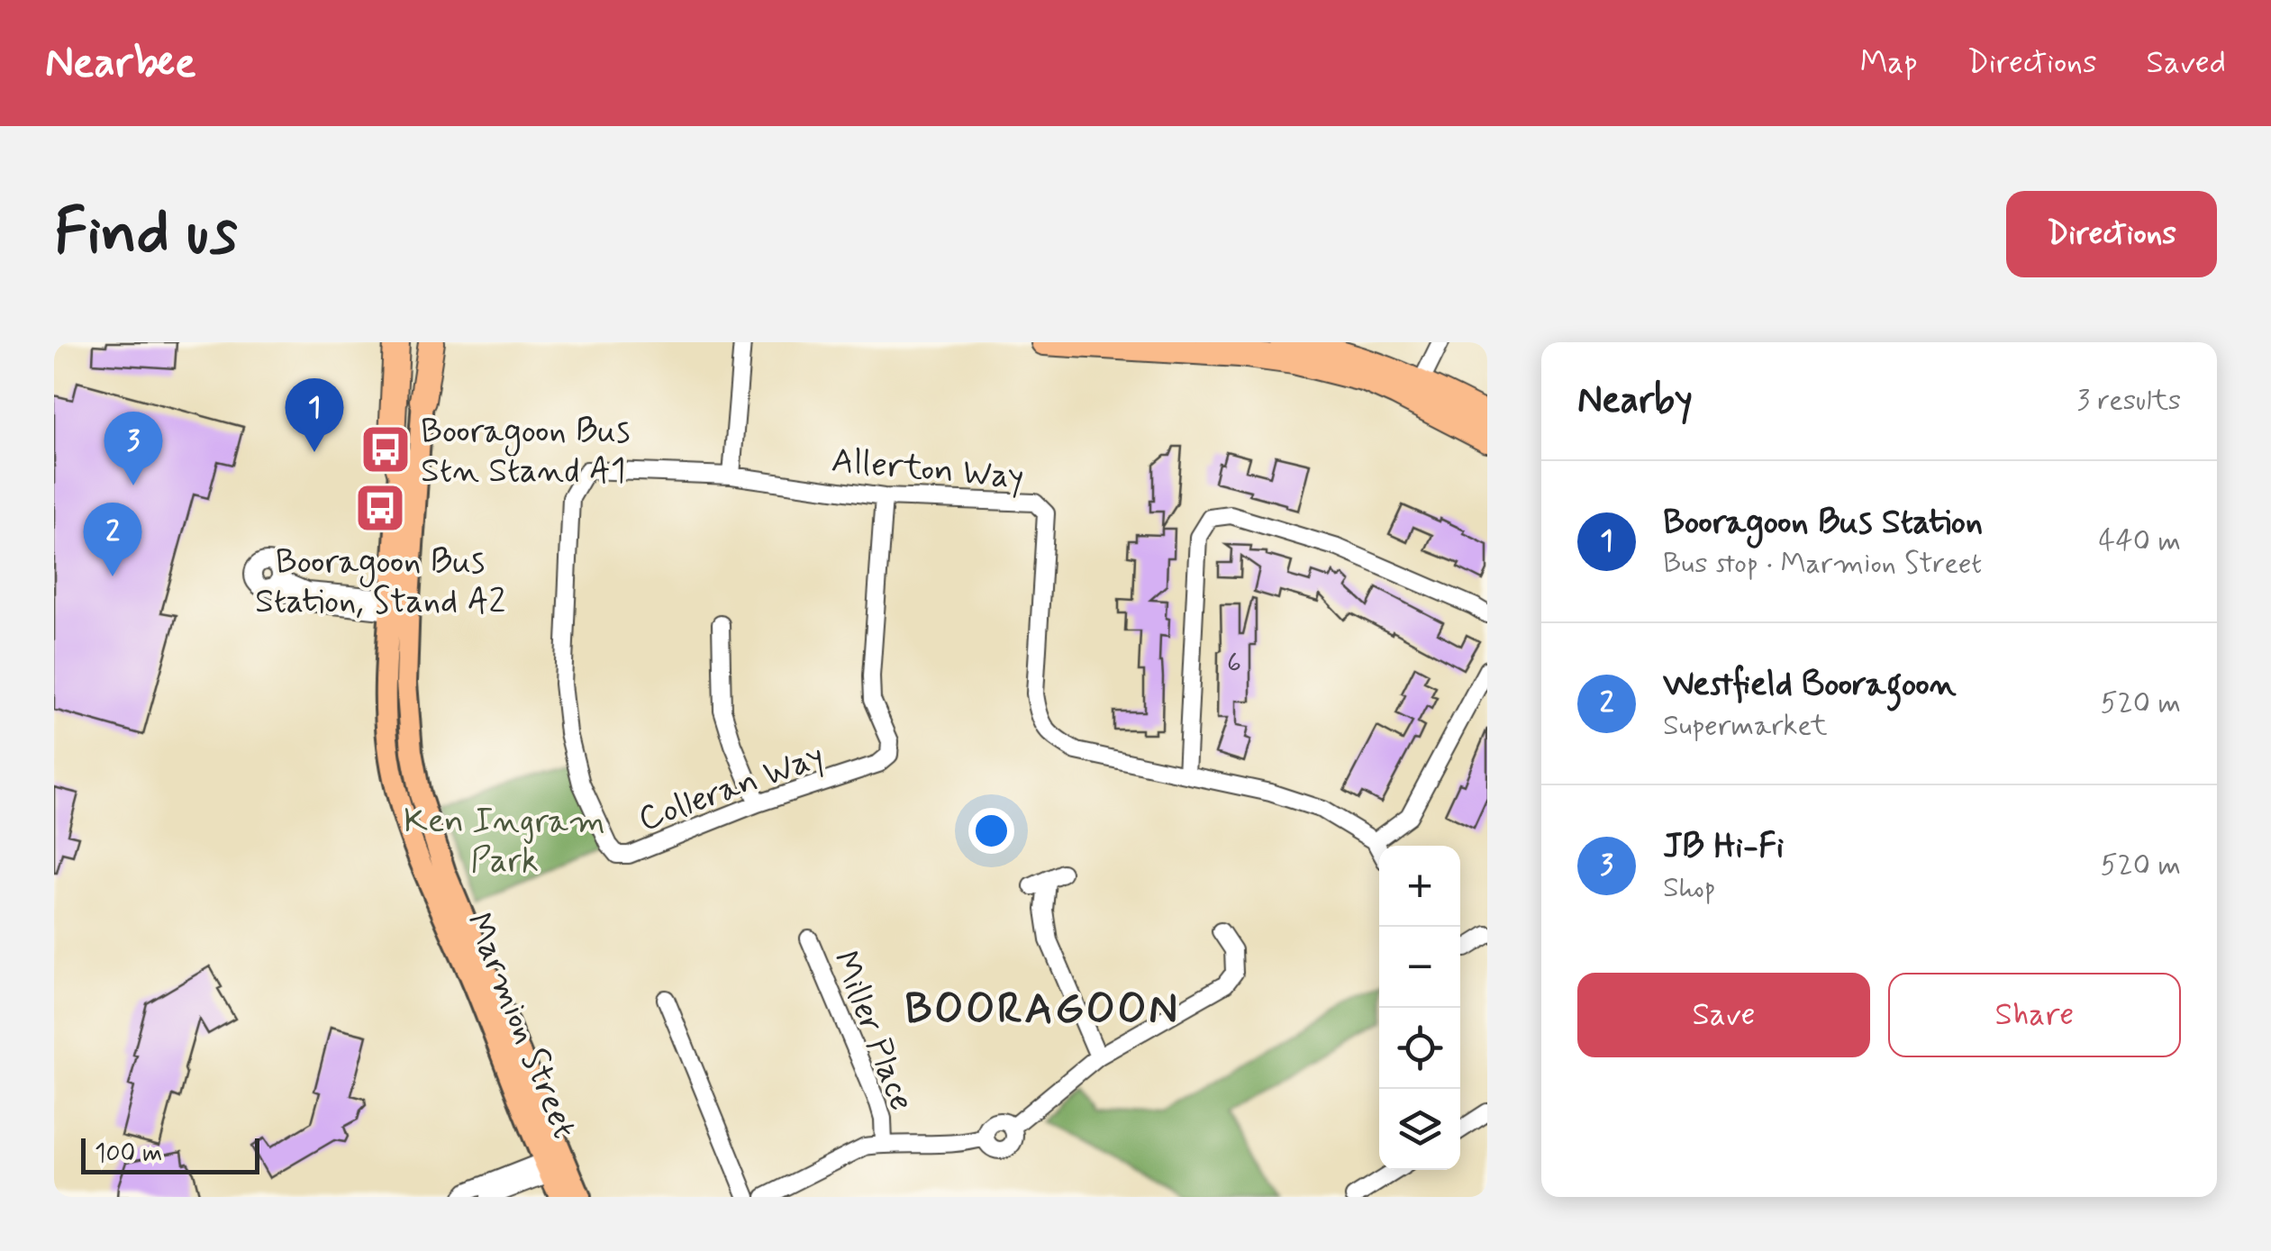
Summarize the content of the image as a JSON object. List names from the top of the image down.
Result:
{
  "streets": {
    "main road": ["Marmion Street"],
    "street": ["Allerton Way", "Colleran Way", "Miller Place"]
  },
  "crossings": [
    ["Allerton Way", "Colleran Way"]
  ],
  "districts": ["BOORAGOON"],
  "parks": ["Ken Ingram Park"],
  "places": {
    "bus stop": ["Booragoon Bus Stn Stand A1", "Booragoon Bus Station, Stand A2"]
  },
  "house_numbers": ["6"],
  "scale_bar": "100 m",
  "page": {
    "header": "Nearbee",
    "nav": ["Map", "Directions", "Saved"],
    "buttons": [
      "Directions",
      ["Save", "Share"]
    ],
    "title": "Find us",
    "heading": ["Nearby", "3 results"],
    "pins": ["1", "3", "2"],
    "list": [
      {
        "mark": "1",
        "name": "Booragoon Bus Station",
        "note": "Bus stop · Marmion Street",
        "value": "440 m"
      },
      {
        "mark": "2",
        "name": "Westfield Booragoon",
        "note": "Supermarket",
        "value": "520 m"
      },
      {
        "mark": "3",
        "name": "JB Hi-Fi",
        "note": "Shop",
        "value": "520 m"
      }
    ],
    "map_buttons": ["+", "−"],
    "scale": "100 m"
  }
}
